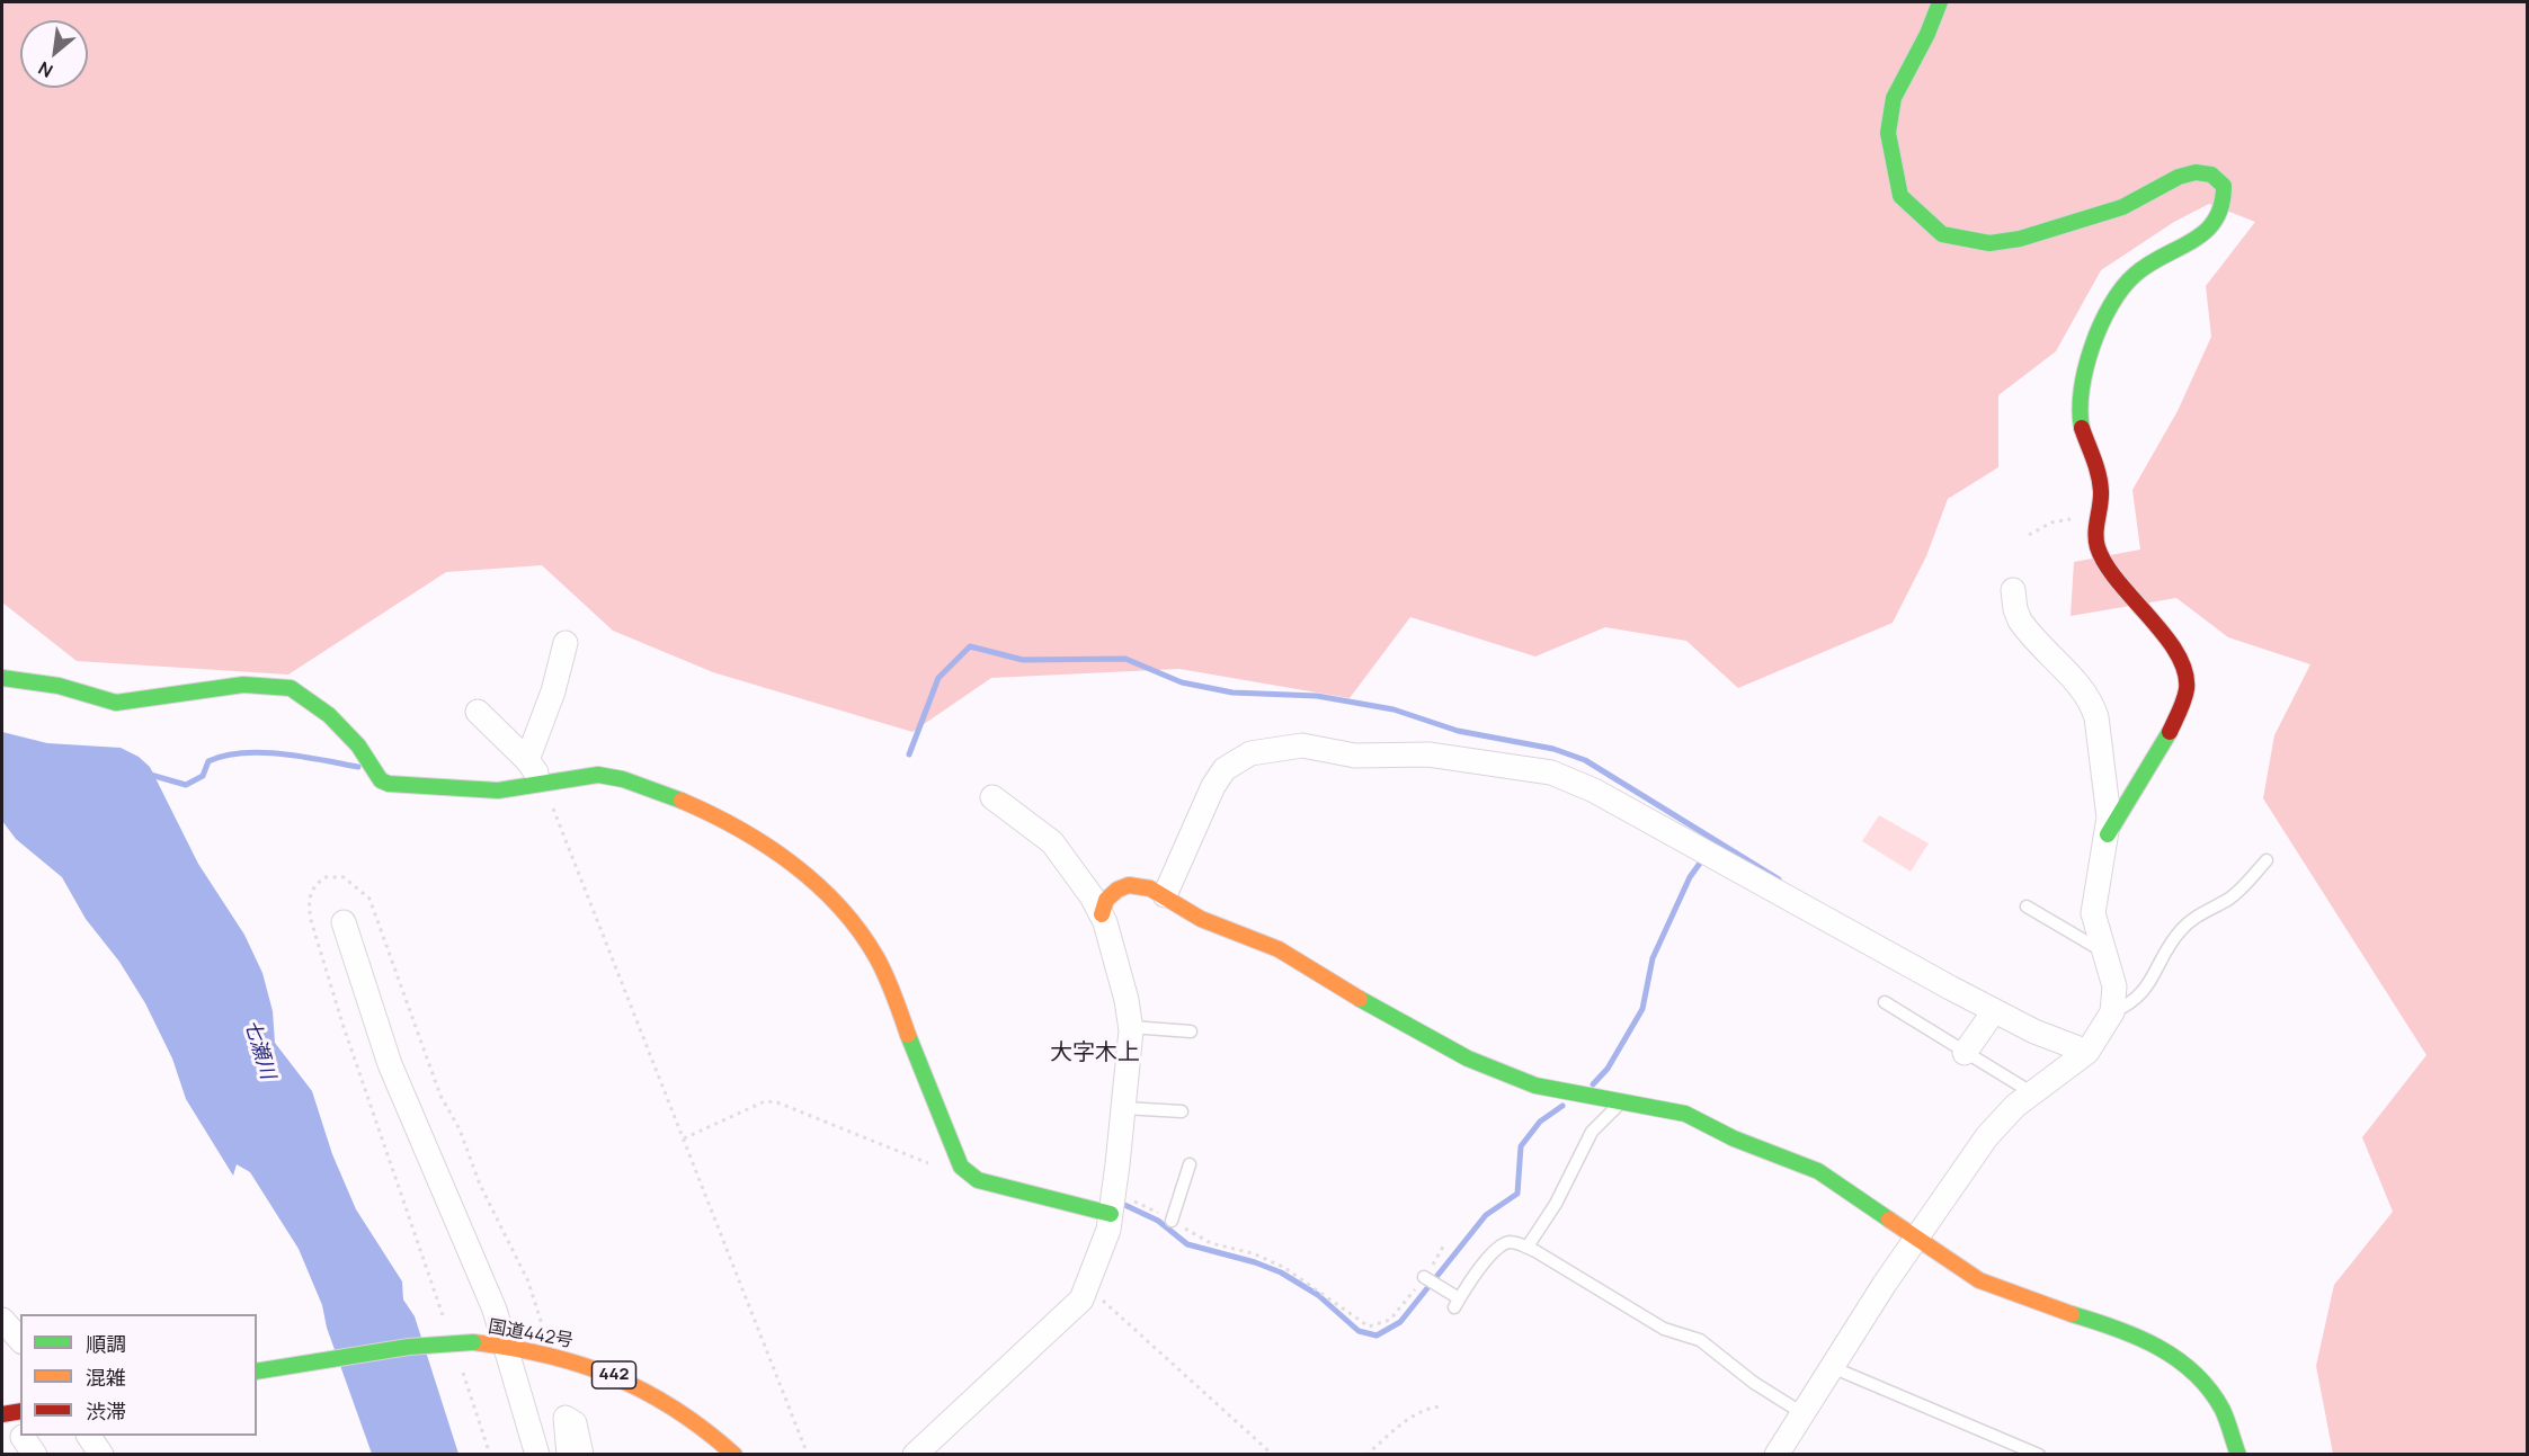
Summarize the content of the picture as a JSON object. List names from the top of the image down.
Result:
{
  "streets": {
    "main road": ["国道442号", "442"]
  },
  "districts": ["大字木上"],
  "water": ["七瀬川"],
  "legend": ["順調", "混雑", "渋滞"],
  "north": "bottom left"
}
